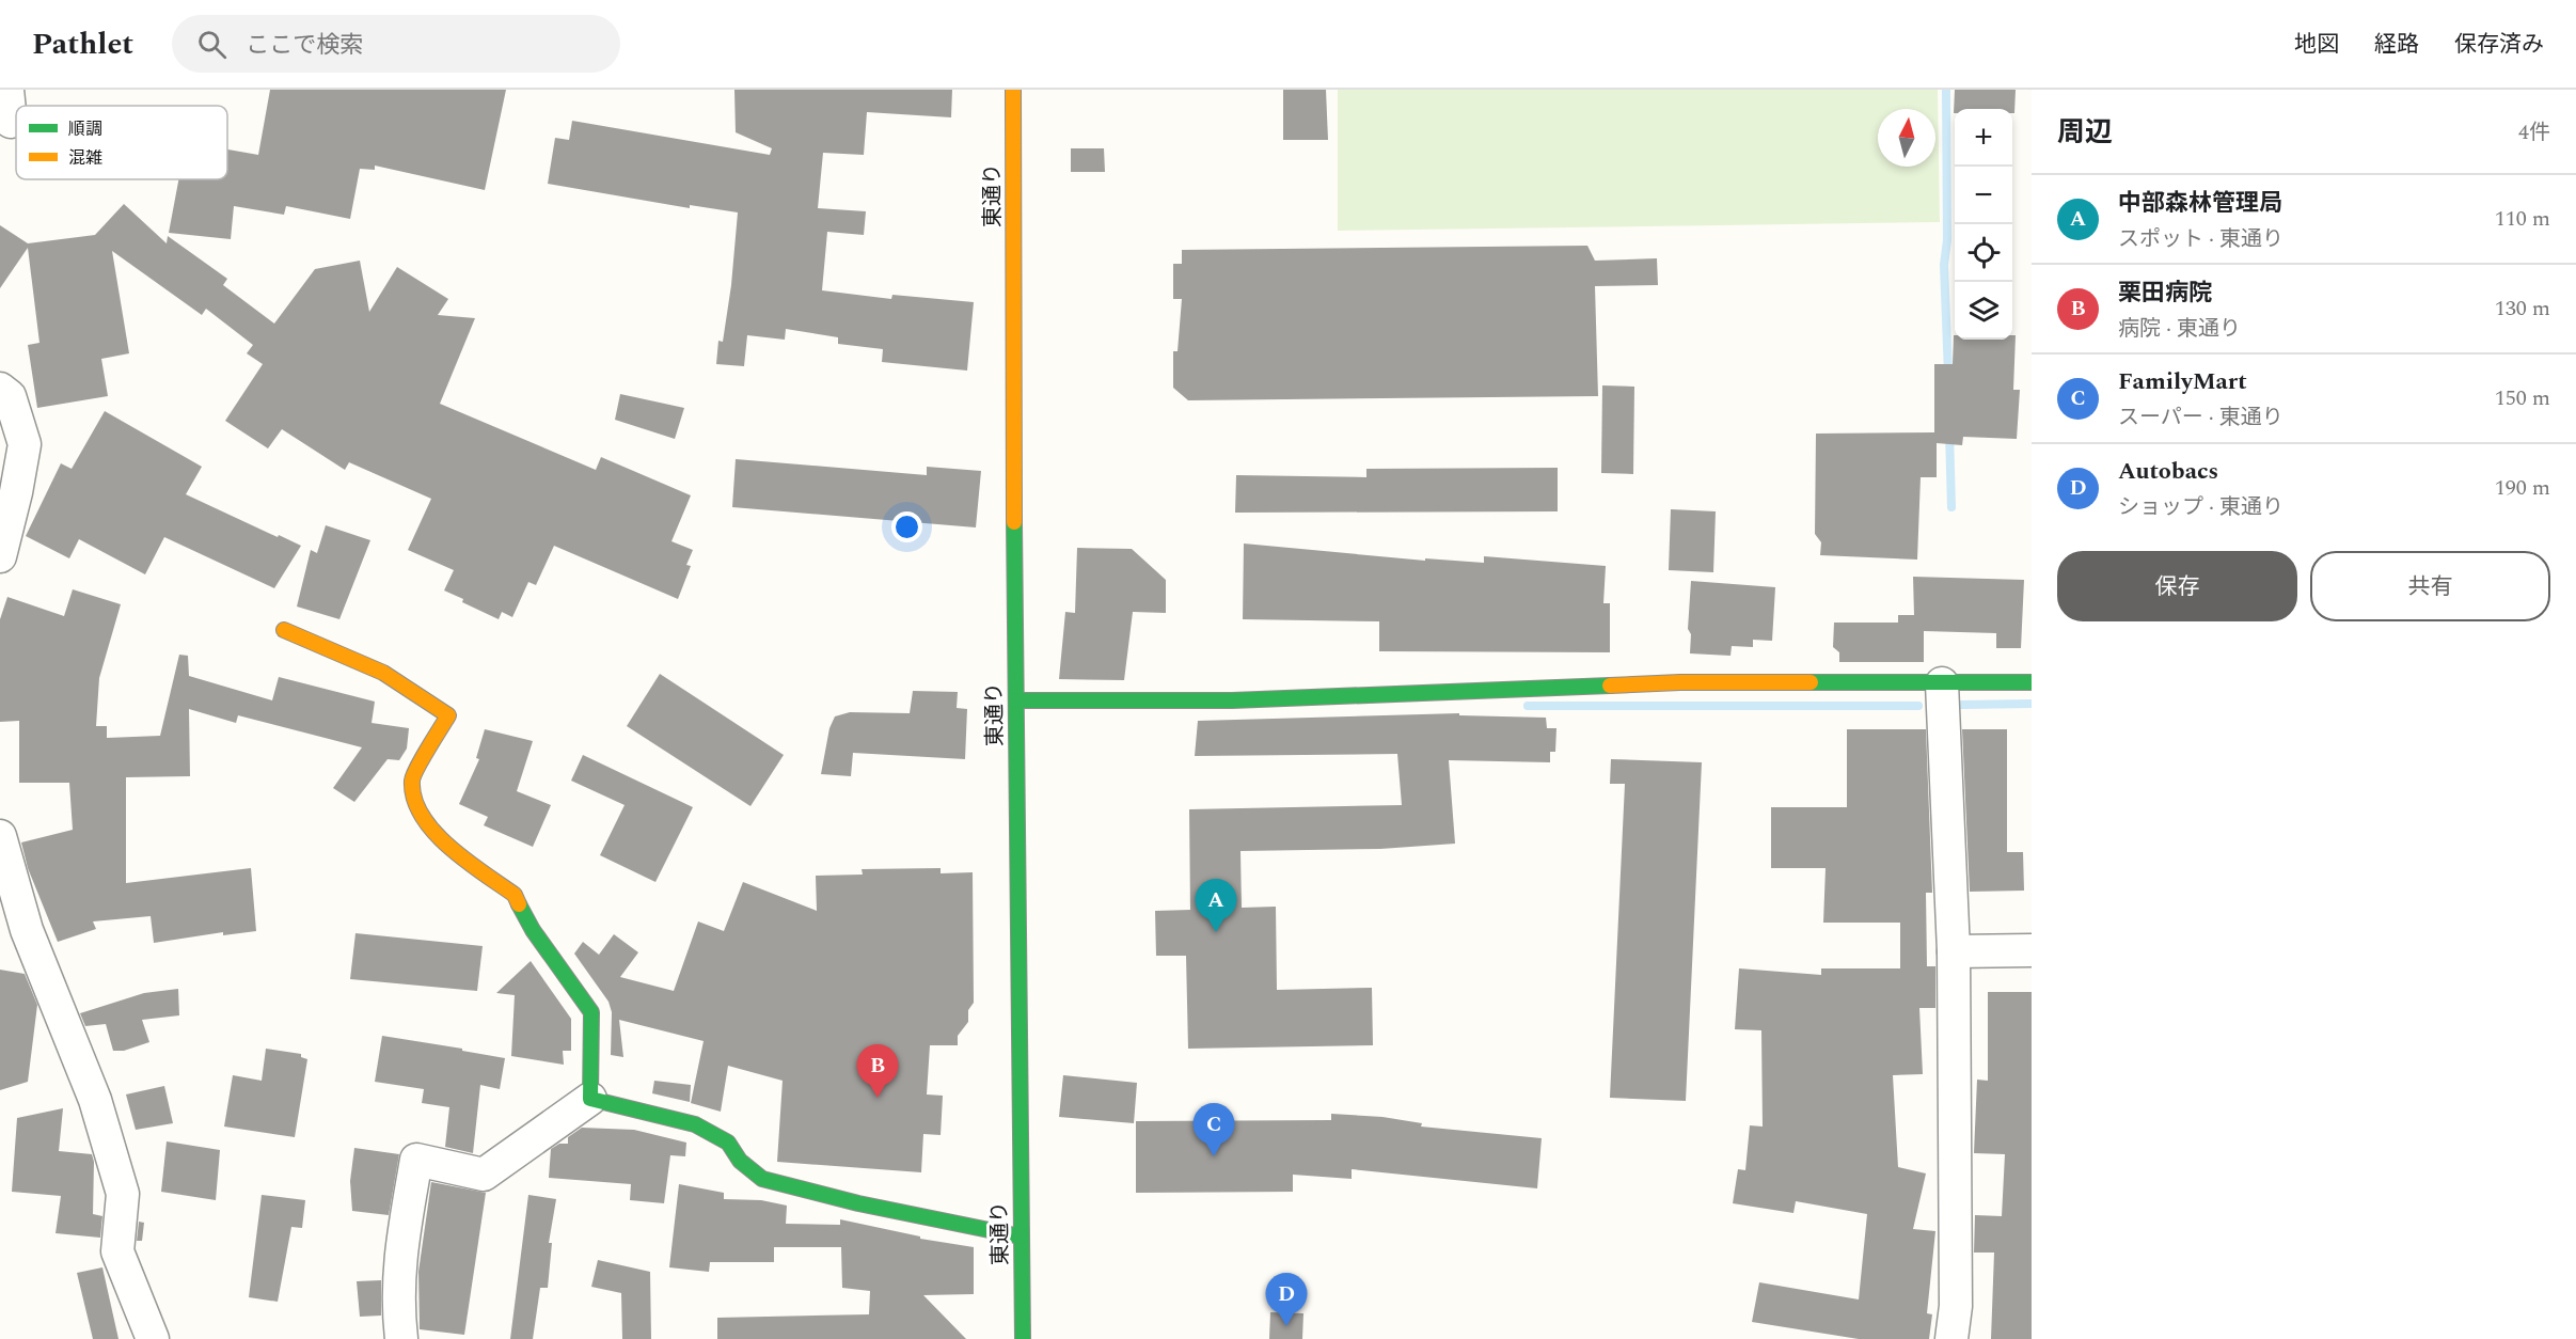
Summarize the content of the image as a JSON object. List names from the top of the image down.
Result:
{
  "streets": {
    "street": ["東通り"]
  },
  "legend": ["順調", "混雑"],
  "north": "top",
  "page": {
    "header": "Pathlet",
    "search": "ここで検索",
    "nav": ["地図", "経路", "保存済み"],
    "heading": ["周辺", "4件"],
    "map_buttons": ["+", "−"],
    "list": [
      {
        "mark": "A",
        "name": "中部森林管理局",
        "note": "スポット · 東通り",
        "value": "110 m"
      },
      {
        "mark": "B",
        "name": "栗田病院",
        "note": "病院 · 東通り",
        "value": "130 m"
      },
      {
        "mark": "C",
        "name": "FamilyMart",
        "note": "スーパー · 東通り",
        "value": "150 m"
      },
      {
        "mark": "D",
        "name": "Autobacs",
        "note": "ショップ · 東通り",
        "value": "190 m"
      }
    ],
    "buttons": ["保存", "共有"],
    "pins": [
      "A",
      "B",
      "C",
      "D"
    ]
  }
}
